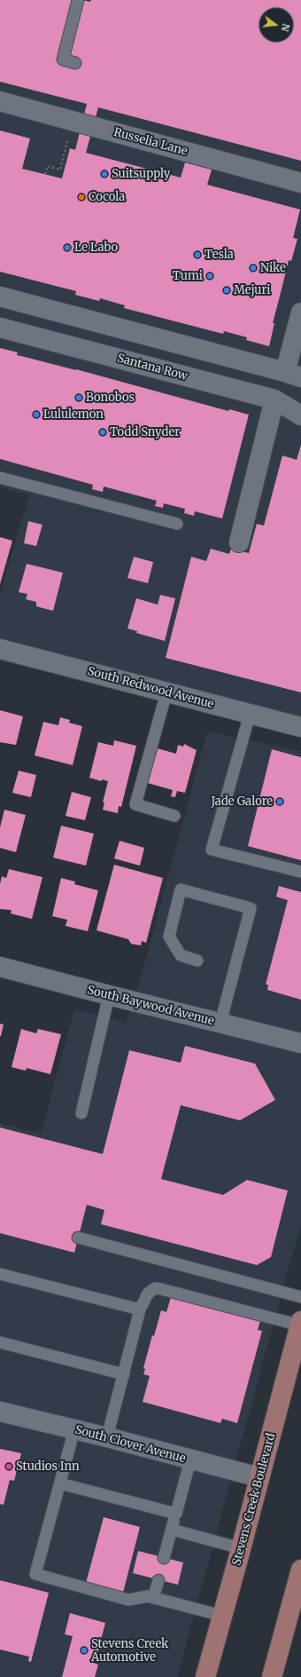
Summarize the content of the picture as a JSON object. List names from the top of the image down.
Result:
{
  "streets": {
    "main road": ["Stevens Creek Boulevard"],
    "street": [
      "Russelia Lane",
      "Santana Row",
      "South Redwood Avenue",
      "South Baywood Avenue",
      "South Clover Avenue"
    ]
  },
  "crossings": [
    ["South Clover Avenue", "Stevens Creek Boulevard"]
  ],
  "places": [
    "Suitsupply",
    "Cocola",
    "Le Labo",
    "Tesla",
    "Nike",
    "Tumi",
    "Mejuri",
    "Bonobos",
    "Lululemon",
    "Todd Snyder",
    "Jade Galore",
    "Studios Inn",
    "Stevens Creek Automotive"
  ],
  "north": "right"
}
